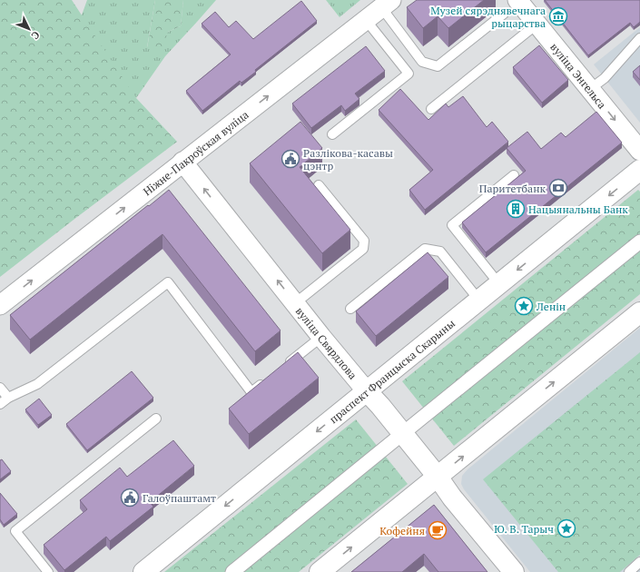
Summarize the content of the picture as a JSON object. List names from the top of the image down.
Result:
{
  "streets": {
    "street": [
      "вуліца Энгельса",
      "Ніжне-Пакроўская вуліца",
      "вуліца Свярдлова",
      "праспект Францыска Скарыны"
    ]
  },
  "crossings": [
    ["Ніжне-Пакроўская вуліца", "вуліца Свярдлова"],
    ["вуліца Свярдлова", "праспект Францыска Скарыны"]
  ],
  "one_way": ["вуліца Энгельса", "Ніжне-Пакроўская вуліца"],
  "places": {
    "museum": ["Музей сярэднявечнага рыцарства"],
    "public building": ["Разлікова-касавы цэнтр", "Галоўпаштамт"],
    "bank": ["Паритетбанк"],
    "building": ["Нацыянальны Банк"],
    "place": ["Ленін", "Ю. В. Тарыч"],
    "cafe": ["Кофейня"]
  },
  "north": "bottom right"
}
